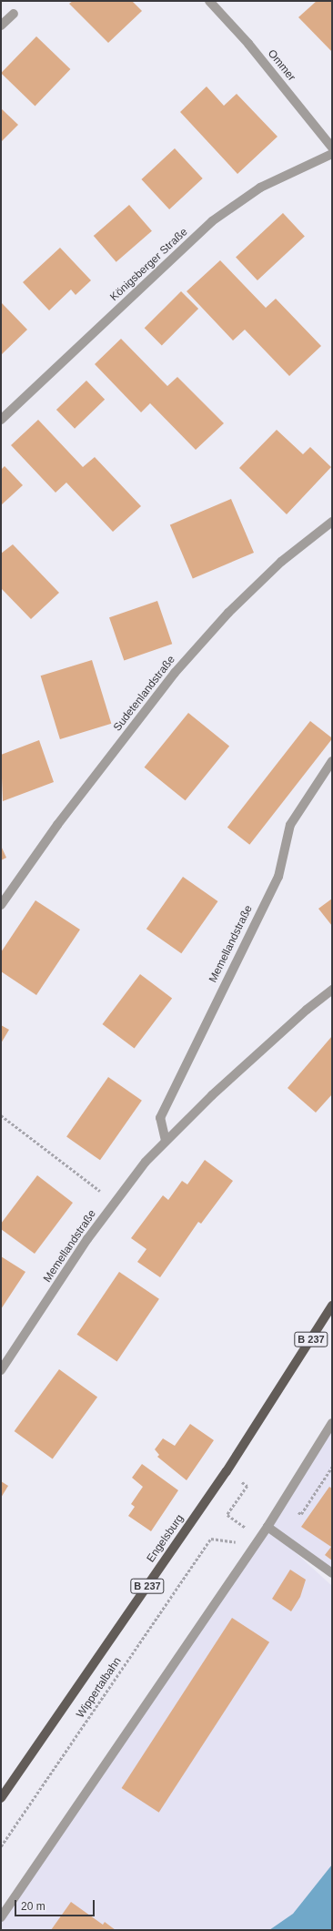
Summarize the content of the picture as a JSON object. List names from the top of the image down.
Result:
{
  "streets": {
    "main road": ["B 237", "Engelsburg"],
    "street": [
      "Ommer",
      "Königsberger Straße",
      "Sudetenlandstraße",
      "Memellandstraße"
    ],
    "path": ["Wippertalbahn"]
  },
  "scale_bar": "20 m"
}
